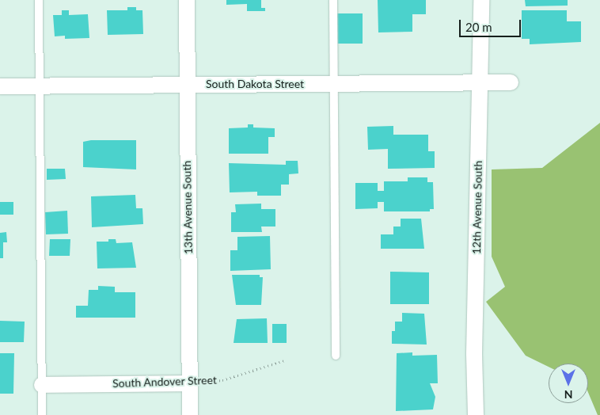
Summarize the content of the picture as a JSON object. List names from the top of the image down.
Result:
{
  "streets": {
    "street": [
      "South Dakota Street",
      "13th Avenue South",
      "12th Avenue South",
      "South Andover Street"
    ]
  },
  "crossings": [
    ["South Dakota Street", "13th Avenue South"],
    ["South Dakota Street", "12th Avenue South"],
    ["13th Avenue South", "South Andover Street"]
  ],
  "scale_bar": "20 m",
  "north": "bottom"
}
